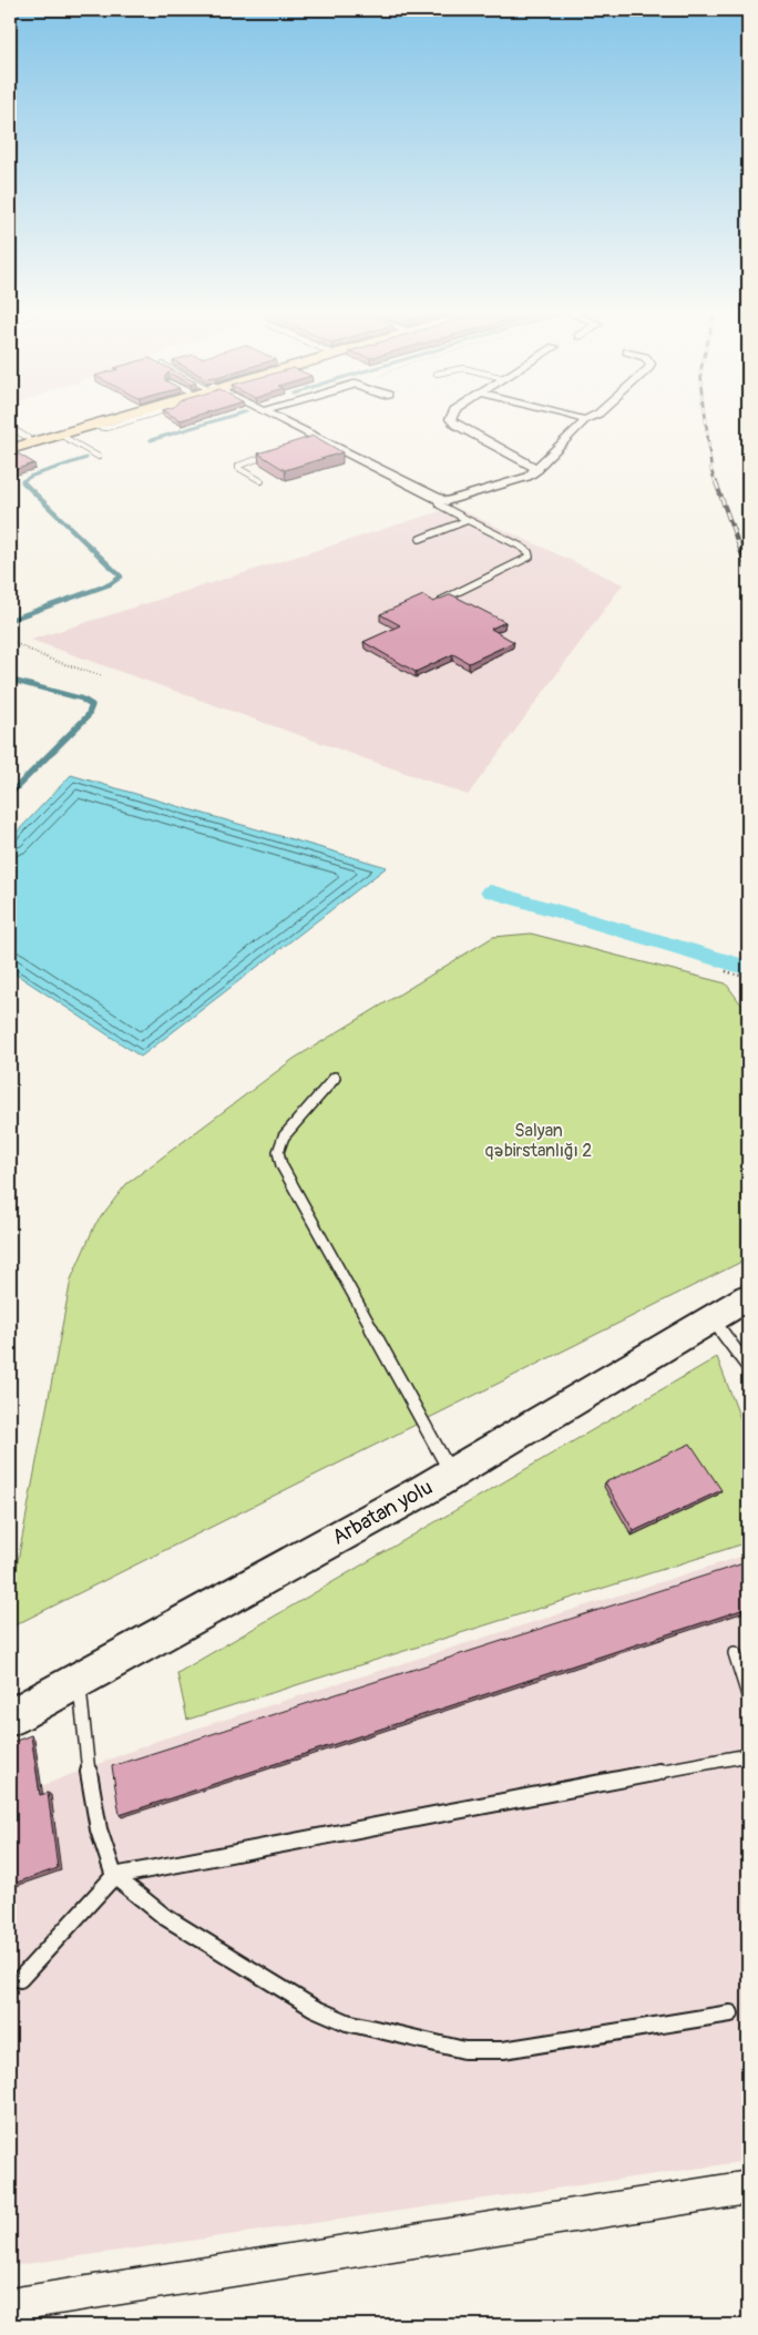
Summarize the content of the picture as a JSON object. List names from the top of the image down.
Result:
{
  "streets": {
    "main road": ["Arbatan yolu"]
  },
  "parks": ["Salyan qəbirstanlığı 2"]
}
